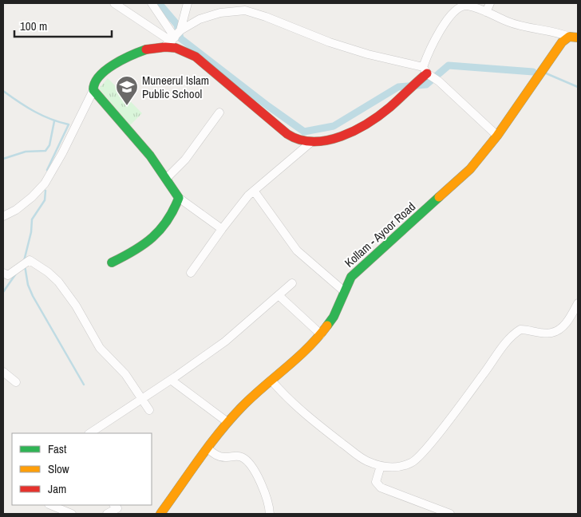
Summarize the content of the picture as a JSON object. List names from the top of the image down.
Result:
{
  "streets": {
    "street": ["Kollam - Ayoor Road"]
  },
  "places": {
    "school or university": ["Muneerul Islam Public School"]
  },
  "legend": ["Fast", "Slow", "Jam"],
  "scale_bar": "100 m"
}
